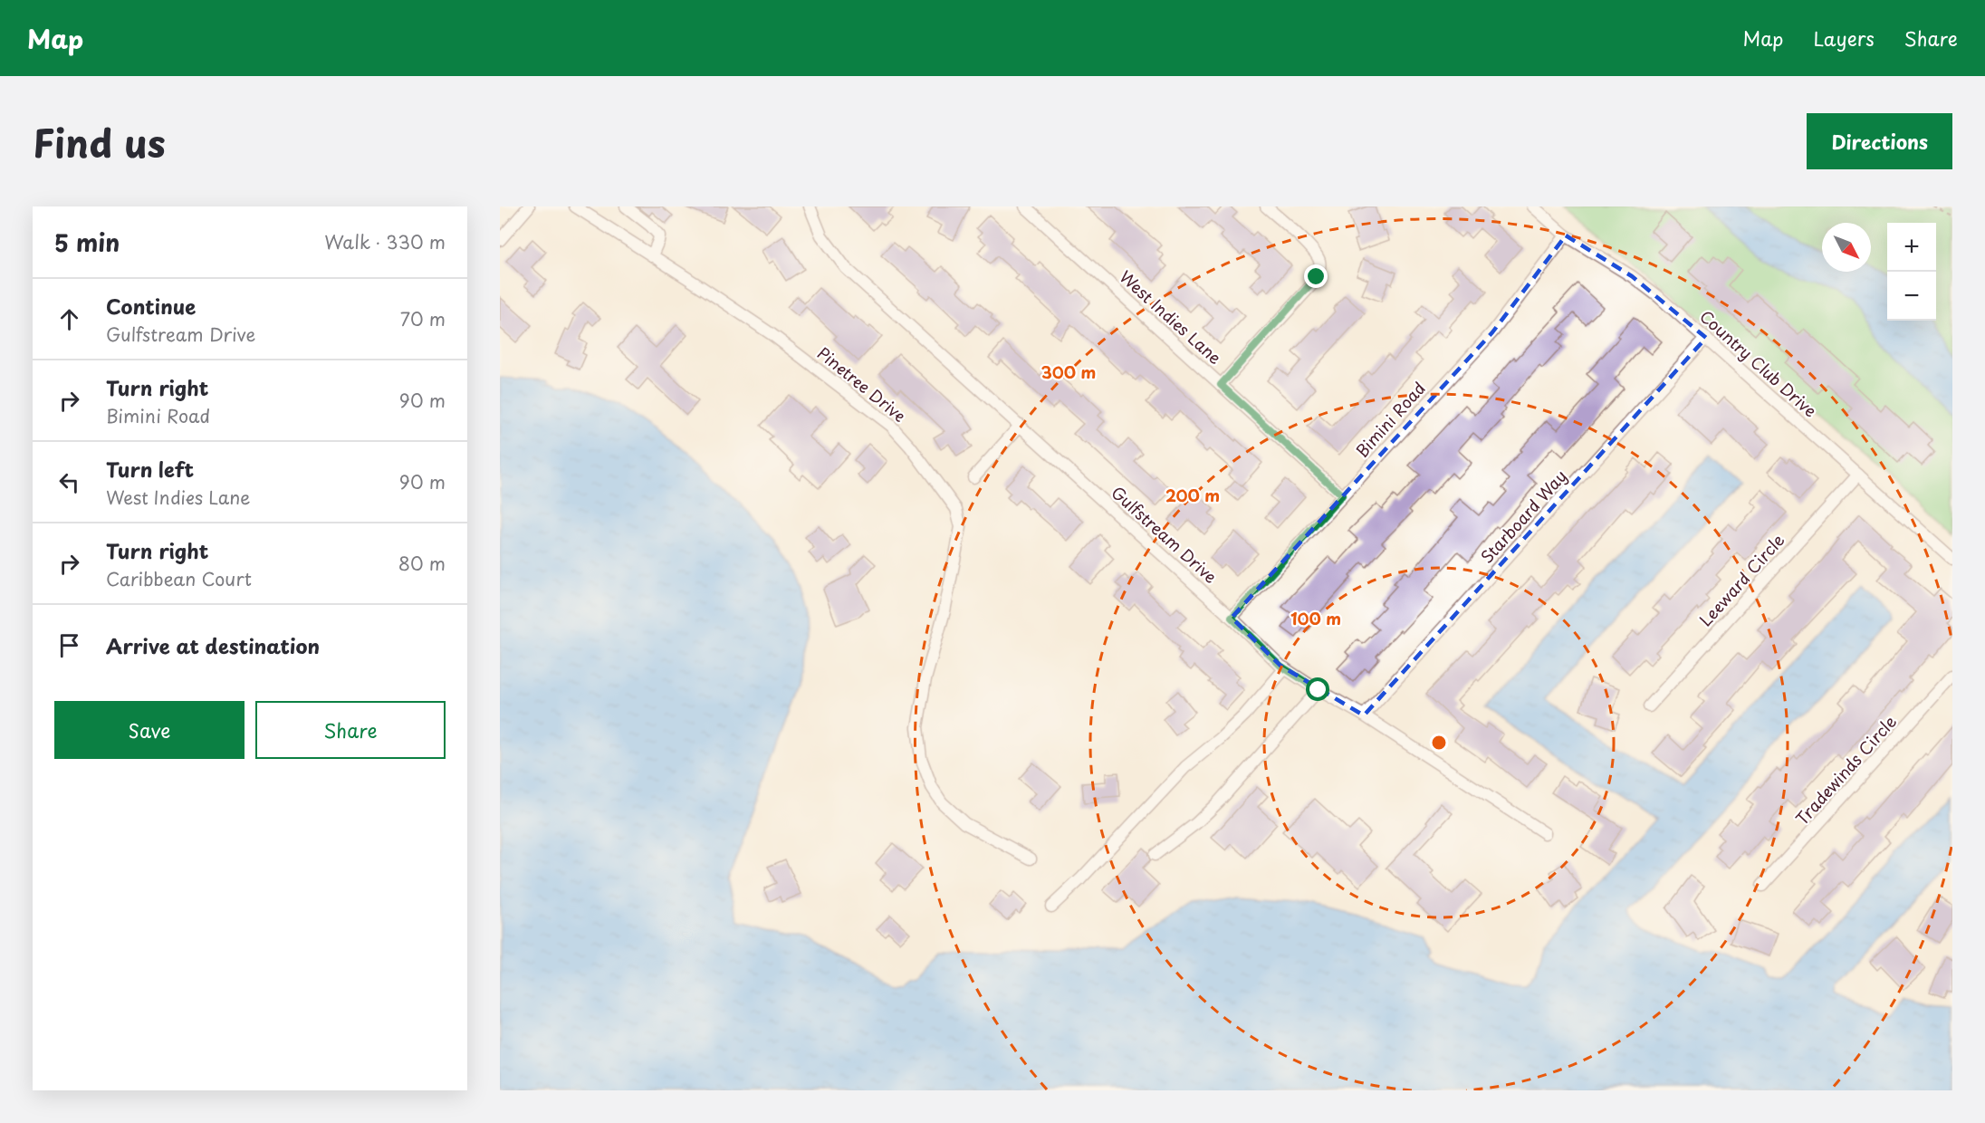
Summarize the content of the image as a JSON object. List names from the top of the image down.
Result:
{
  "streets": {
    "street": [
      "West Indies Lane",
      "Country Club Drive",
      "Pinetree Drive",
      "Bimini Road",
      "Starboard Way",
      "Gulfstream Drive",
      "Leeward Circle",
      "Tradewinds Circle"
    ]
  },
  "crossings": [
    ["West Indies Lane", "Bimini Road"],
    ["Country Club Drive", "Bimini Road"],
    ["Country Club Drive", "Starboard Way"],
    ["Country Club Drive", "Leeward Circle"],
    ["Bimini Road", "Gulfstream Drive"],
    ["Starboard Way", "Gulfstream Drive"]
  ],
  "north": "bottom right",
  "page": {
    "header": "Map",
    "nav": ["Map", "Layers", "Share"],
    "title": "Find us",
    "buttons": [
      "Directions",
      ["Save", "Share"]
    ],
    "heading": ["5 min", "Walk · 330 m"],
    "map_buttons": ["+", "−"],
    "list": [
      ["Continue", "Gulfstream Drive", "70 m"],
      ["Turn right", "Bimini Road", "90 m"],
      ["Turn left", "West Indies Lane", "90 m"],
      ["Turn right", "Caribbean Court", "80 m"],
      "Arrive at destination"
    ]
  },
  "rings": ["300 m", "200 m", "100 m"]
}
